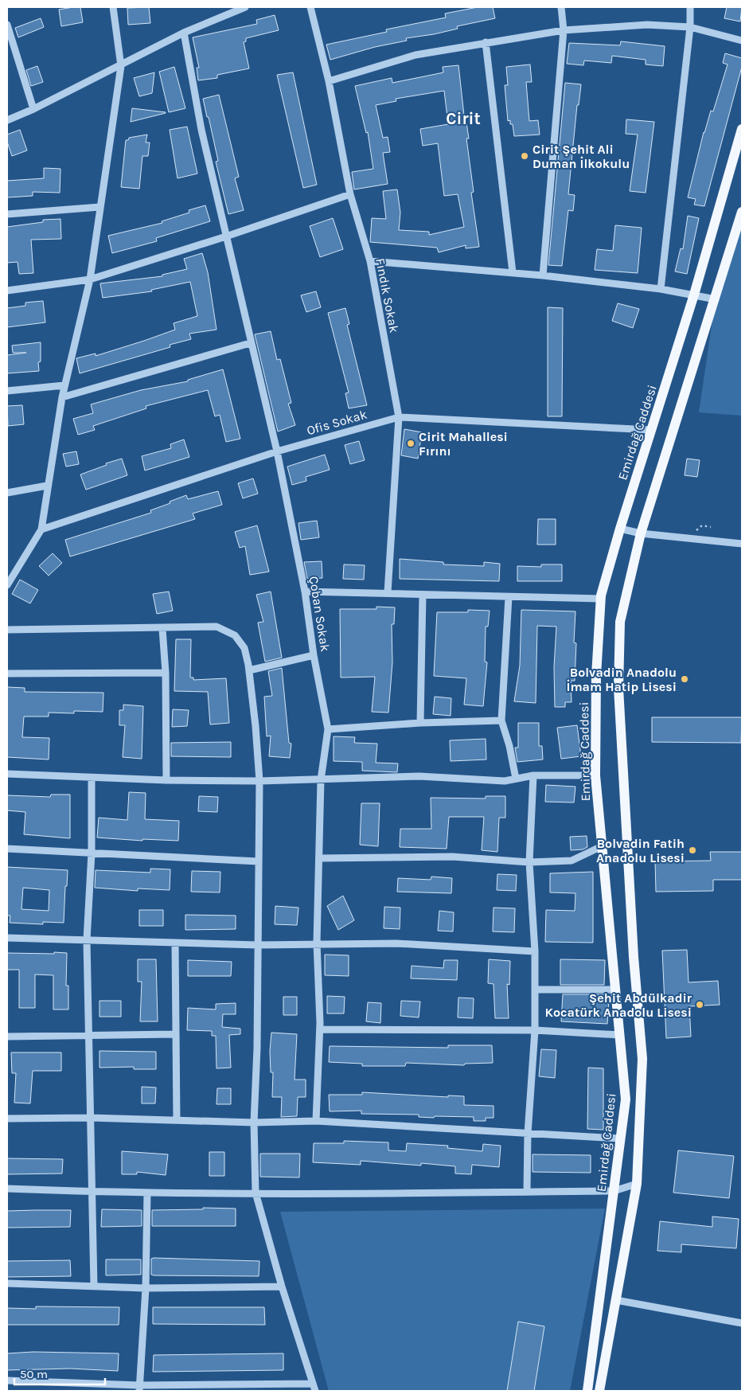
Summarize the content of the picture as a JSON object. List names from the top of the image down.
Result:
{
  "streets": {
    "main road": ["Emirdağ Caddesi"],
    "street": ["Fındık Sokak", "Ofis Sokak", "Çoban Sokak"]
  },
  "crossings": [
    ["Fındık Sokak", "Ofis Sokak"],
    ["Ofis Sokak", "Emirdağ Caddesi"],
    ["Ofis Sokak", "Çoban Sokak"]
  ],
  "districts": ["Cirit"],
  "places": [
    "Cirit Şehit Ali Duman İlkokulu",
    "Cirit Mahallesi Fırını",
    "Bolvadin Anadolu İmam Hatip Lisesi",
    "Bolvadin Fatih Anadolu Lisesi",
    "Şehit Abdülkadir Kocatürk Anadolu Lisesi"
  ],
  "scale_bar": "50 m"
}
